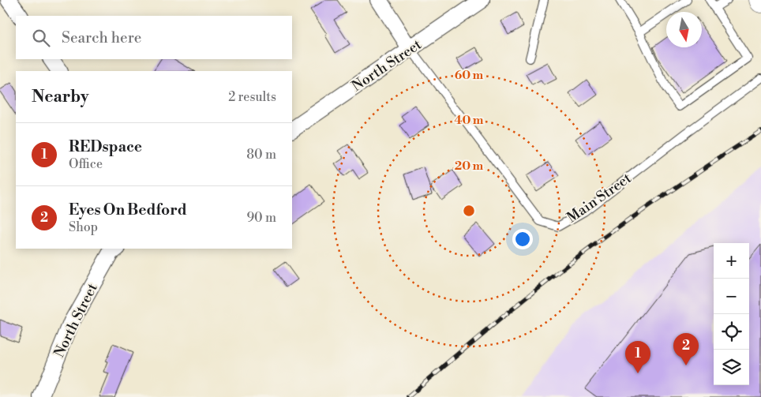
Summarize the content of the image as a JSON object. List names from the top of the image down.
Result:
{
  "streets": {
    "street": ["North Street", "Main Street"]
  },
  "crossings": [
    ["North Street", "Main Street"]
  ],
  "north": "bottom",
  "page": {
    "search": "Search here",
    "heading": ["Nearby", "2 results"],
    "list": [
      {
        "mark": "1",
        "name": "REDspace",
        "note": "Office",
        "value": "80 m"
      },
      {
        "mark": "2",
        "name": "Eyes On Bedford",
        "note": "Shop",
        "value": "90 m"
      }
    ],
    "map_buttons": ["+", "−"],
    "pins": ["2", "1"]
  },
  "rings": ["60 m", "40 m", "20 m"]
}
